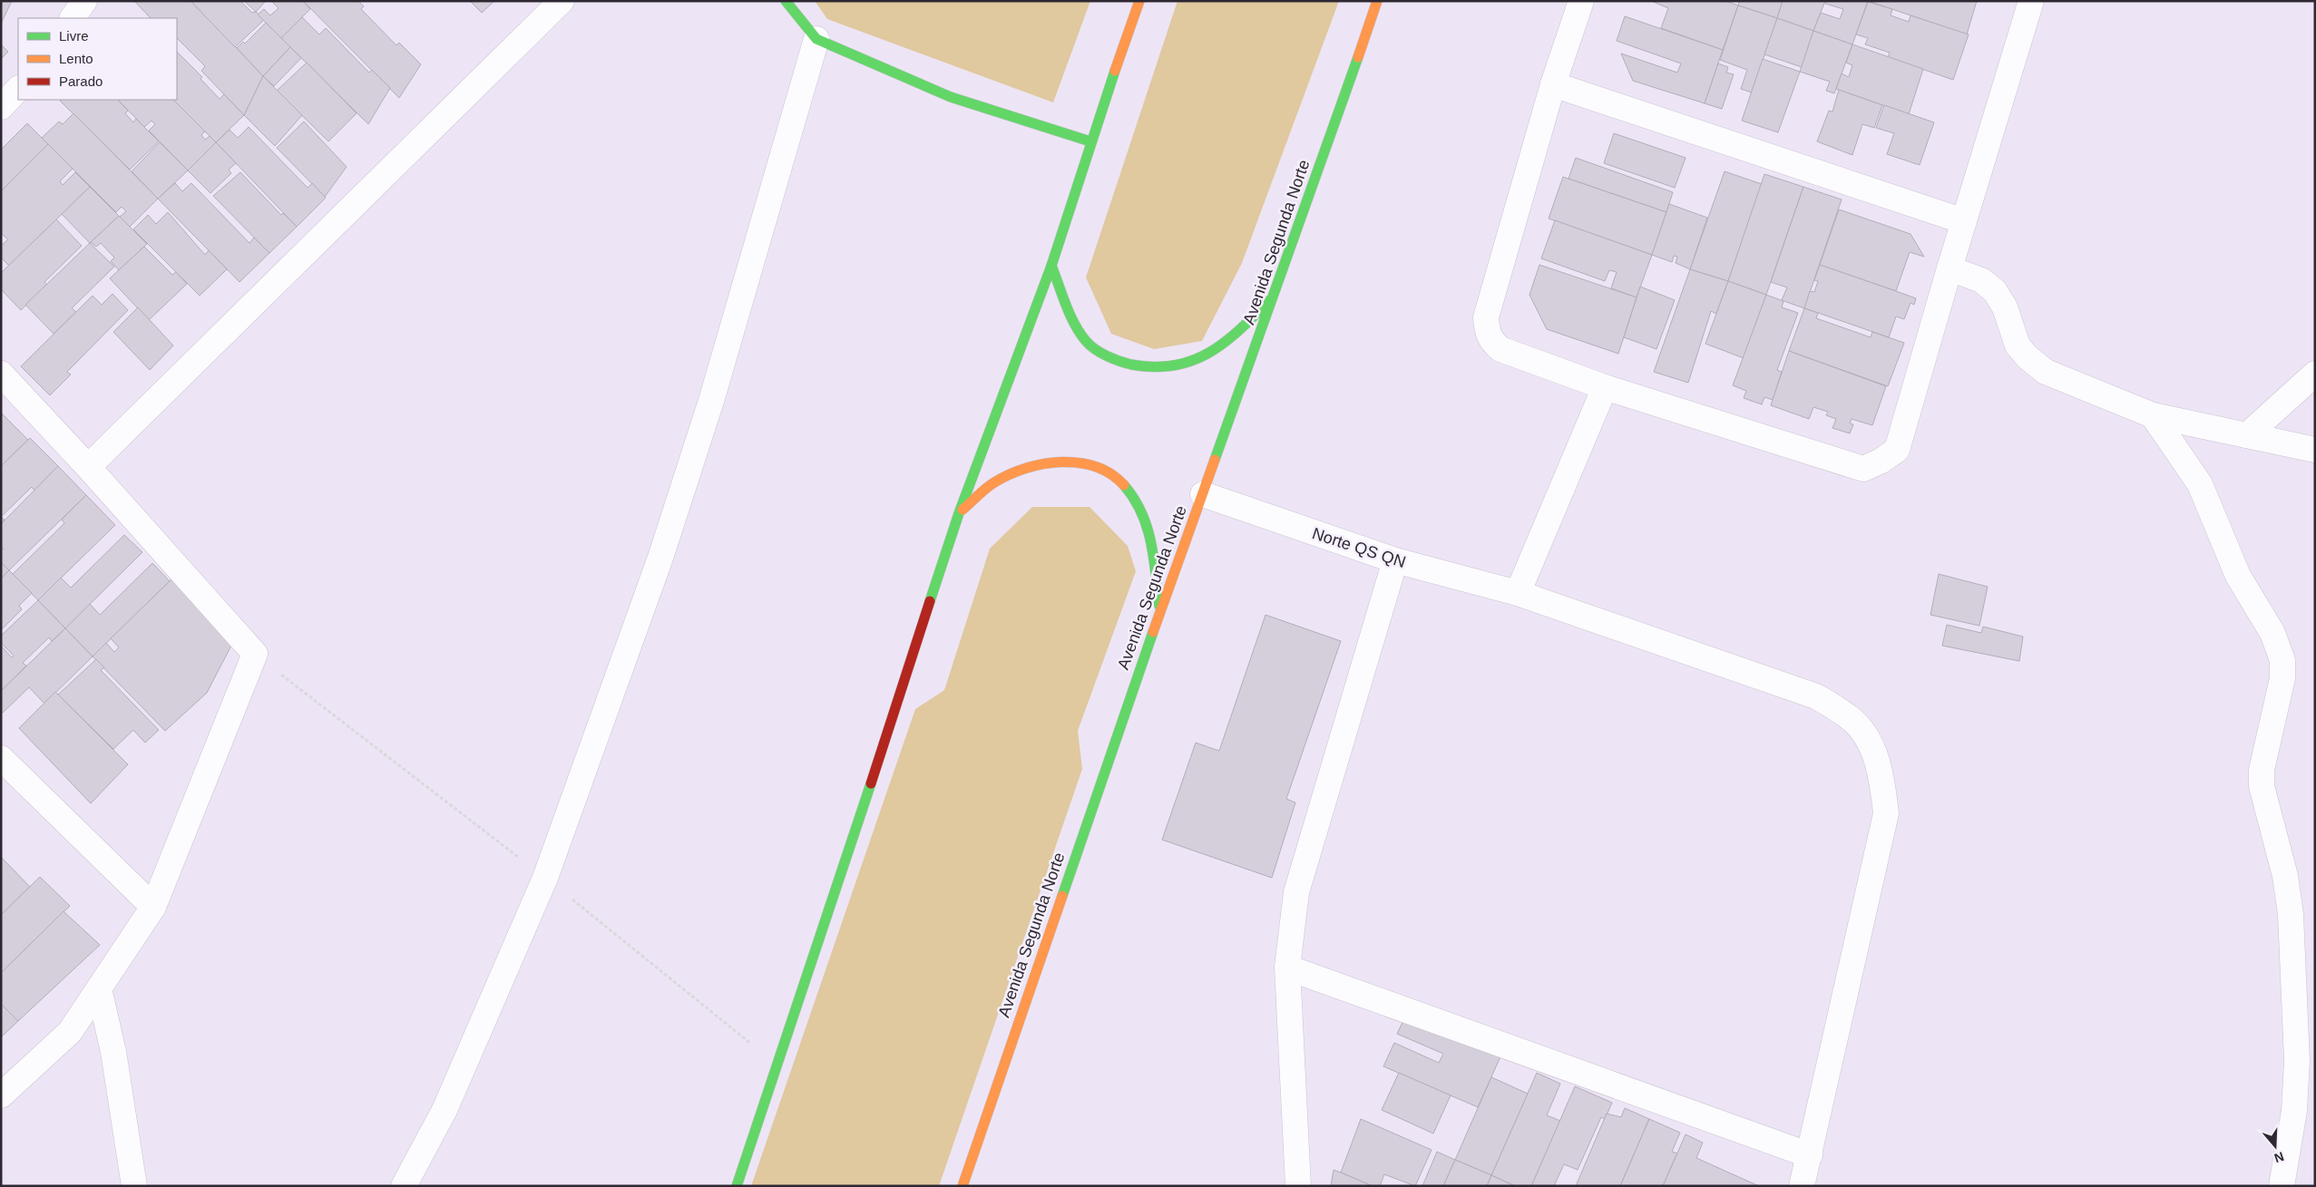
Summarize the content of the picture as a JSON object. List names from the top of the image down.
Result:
{
  "streets": {
    "main road": ["Avenida Segunda Norte"],
    "street": ["Norte QS QN"]
  },
  "crossings": [
    ["Avenida Segunda Norte", "Norte QS QN"]
  ],
  "legend": ["Livre", "Lento", "Parado"],
  "north": "bottom"
}
